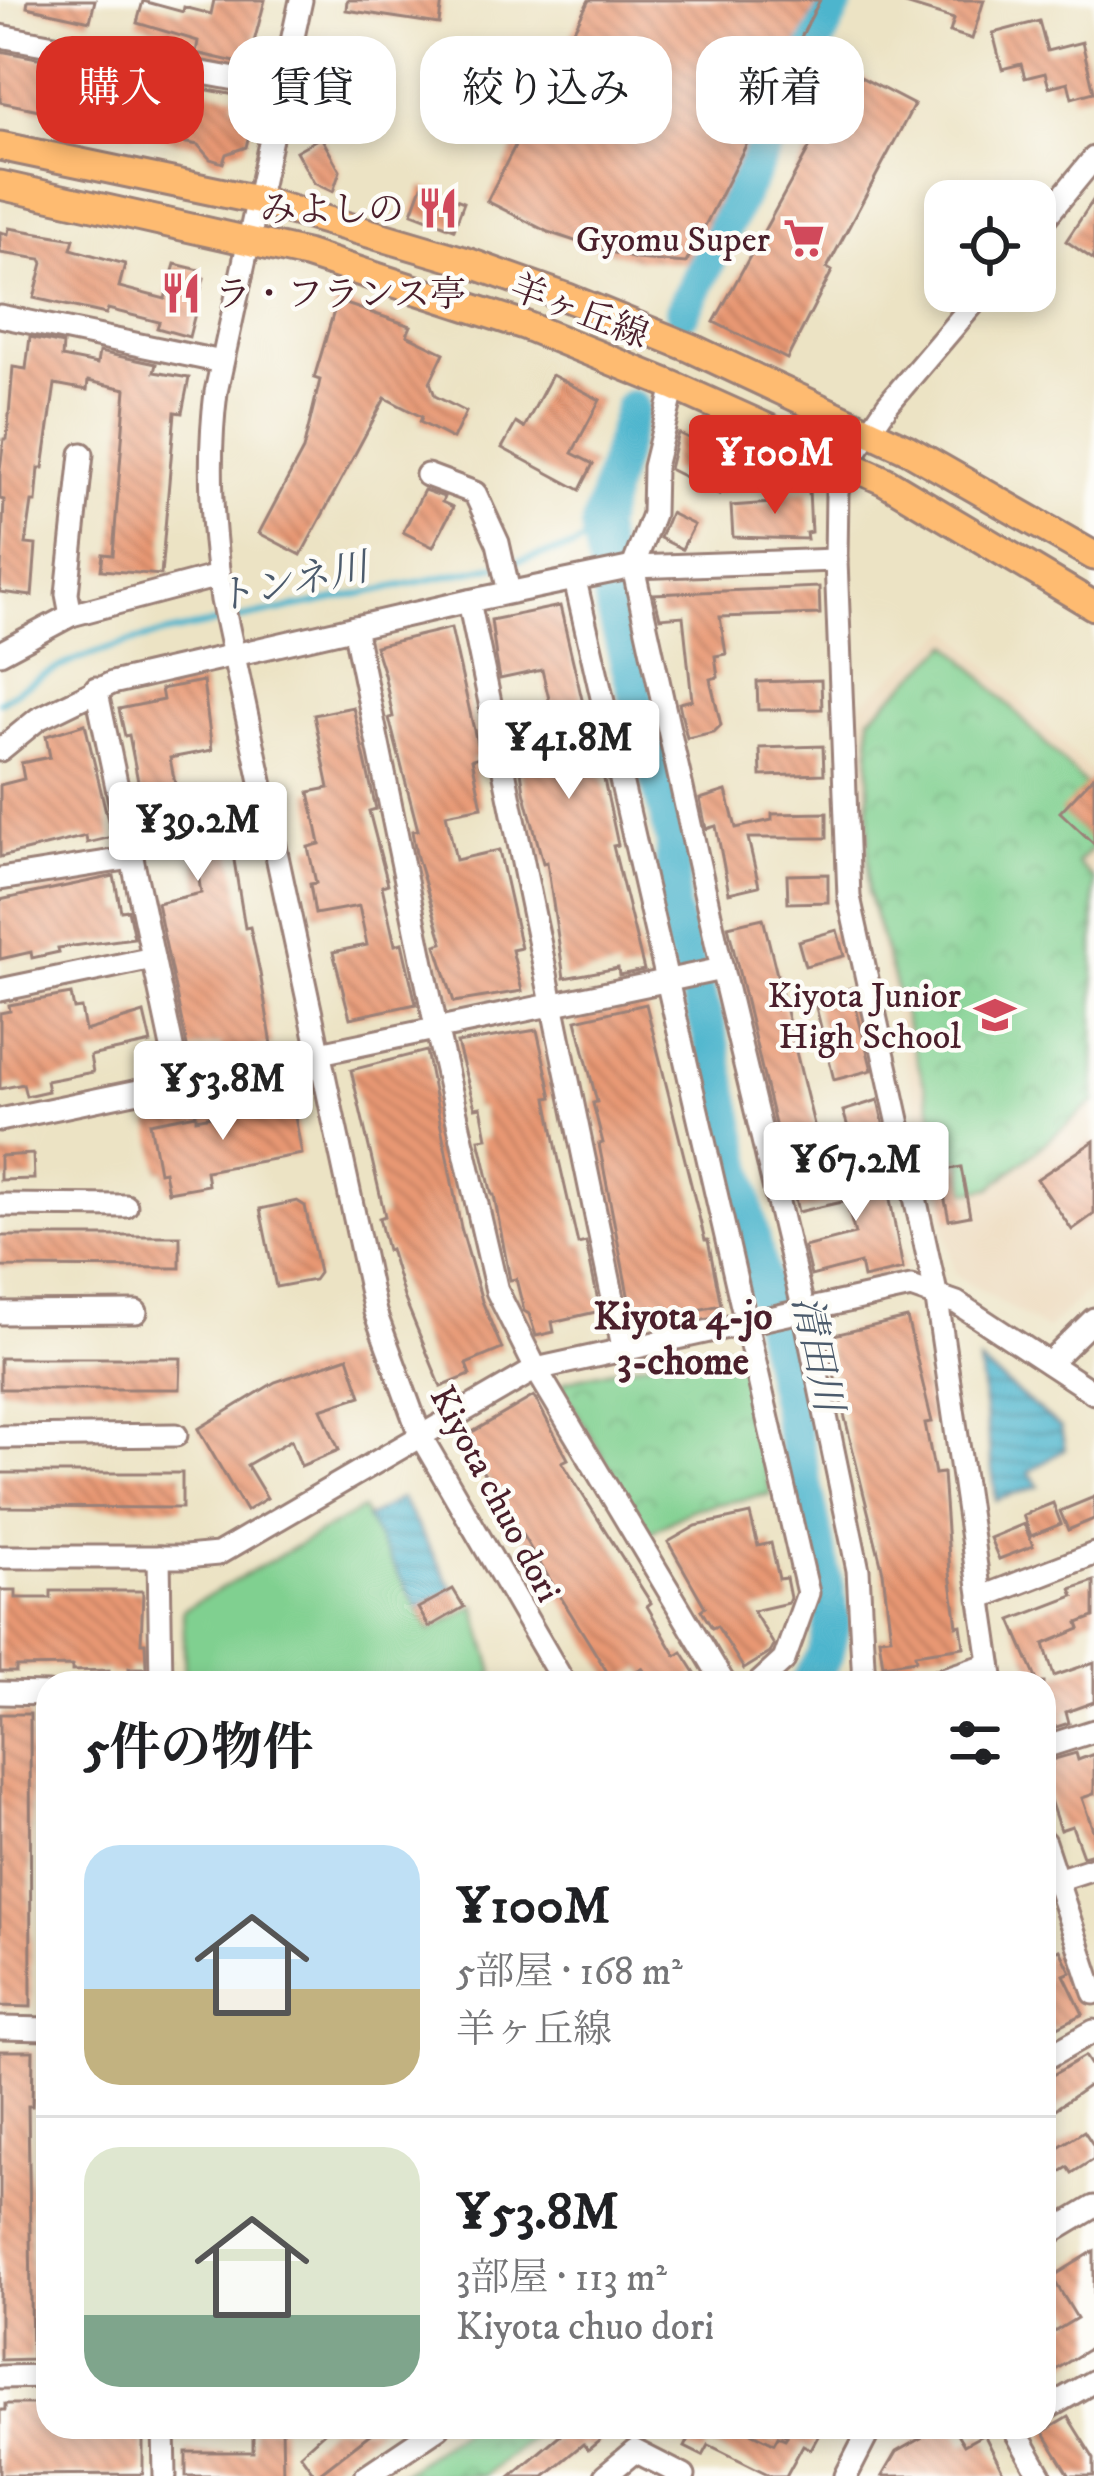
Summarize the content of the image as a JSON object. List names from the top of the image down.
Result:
{
  "streets": {
    "main road": ["羊ヶ丘線"],
    "street": ["Kiyota chuo dori"]
  },
  "crossings": [
    ["羊ヶ丘線", "Kiyota chuo dori"]
  ],
  "districts": ["Kiyota 4-jo 3-chome"],
  "water": ["トンネ川", "清田川"],
  "places": {
    "restaurant": ["みよしの", "ラ・フランス亭"],
    "supermarket": ["Gyomu Super"],
    "school or university": ["Kiyota Junior High School"]
  },
  "page": {
    "chip": [
      "購入",
      "賃貸",
      "絞り込み",
      "新着"
    ],
    "price": [
      "¥100M",
      "¥41.8M",
      "¥39.2M",
      "¥53.8M",
      "¥67.2M"
    ],
    "heading": "5件の物件",
    "list": [
      {
        "name": "¥100M",
        "note": "5部屋 · 168 m² · 羊ヶ丘線"
      },
      {
        "name": "¥53.8M",
        "note": "3部屋 · 113 m² · Kiyota chuo dori"
      }
    ]
  }
}
